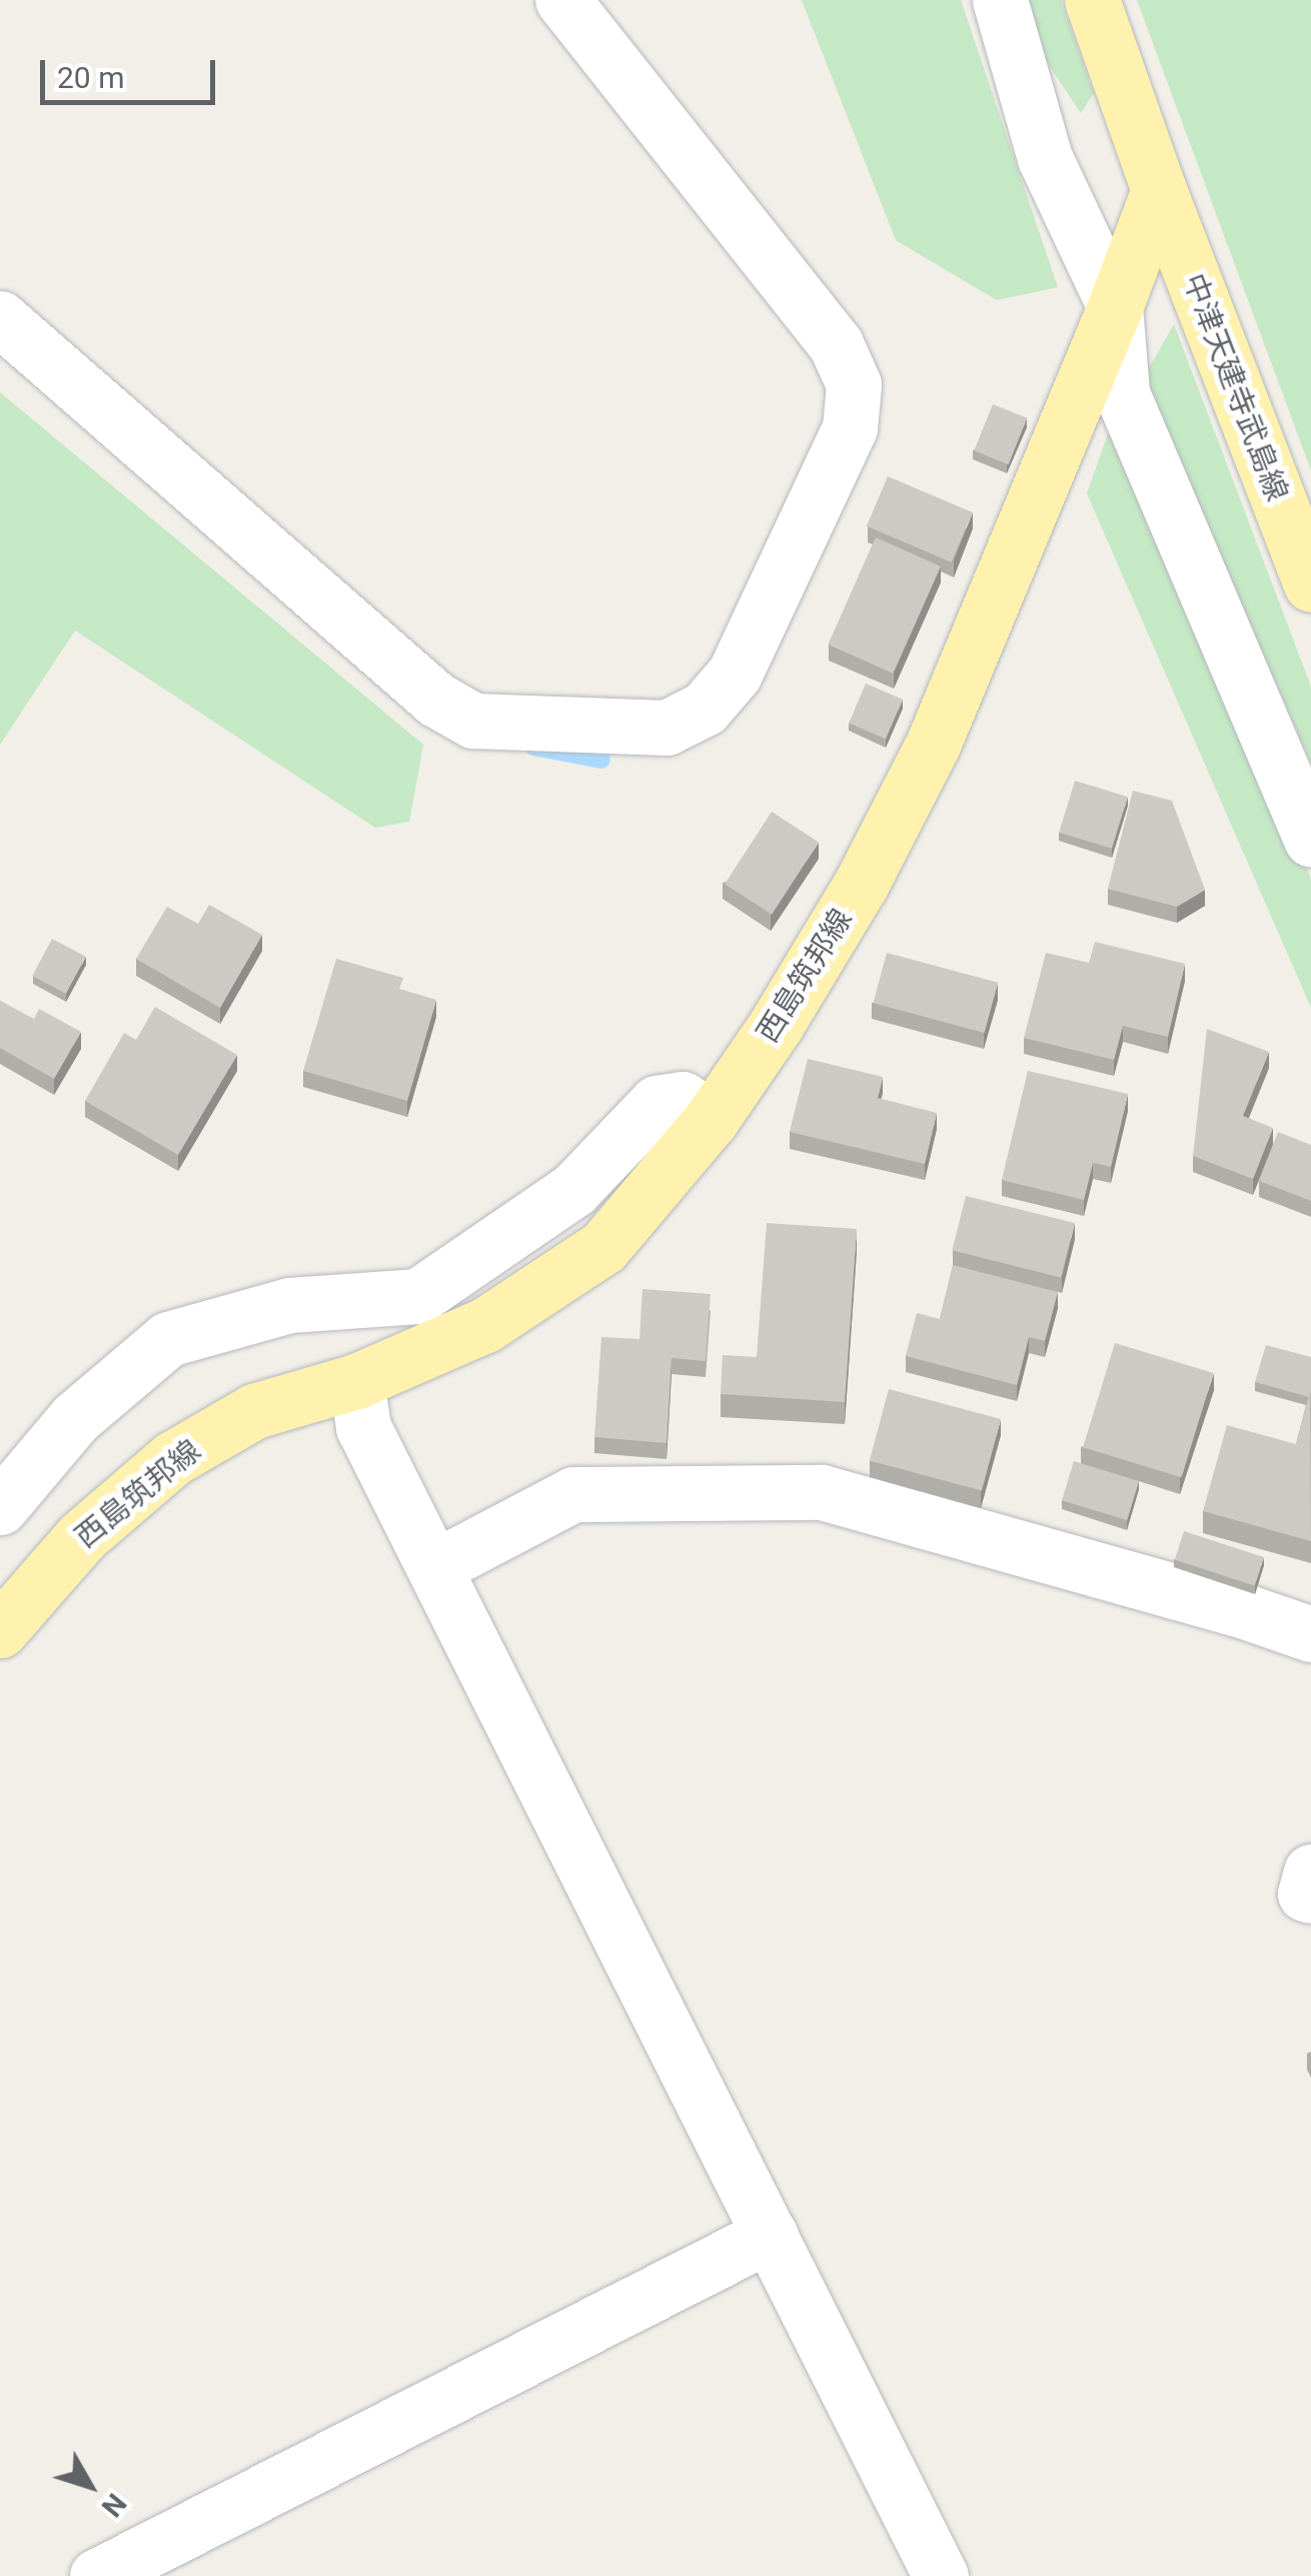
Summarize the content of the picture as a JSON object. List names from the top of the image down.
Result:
{
  "streets": {
    "main road": ["中津天建寺武島線", "西島筑邦線"]
  },
  "crossings": [
    ["中津天建寺武島線", "西島筑邦線"]
  ],
  "scale_bar": "20 m",
  "north": "bottom right"
}
